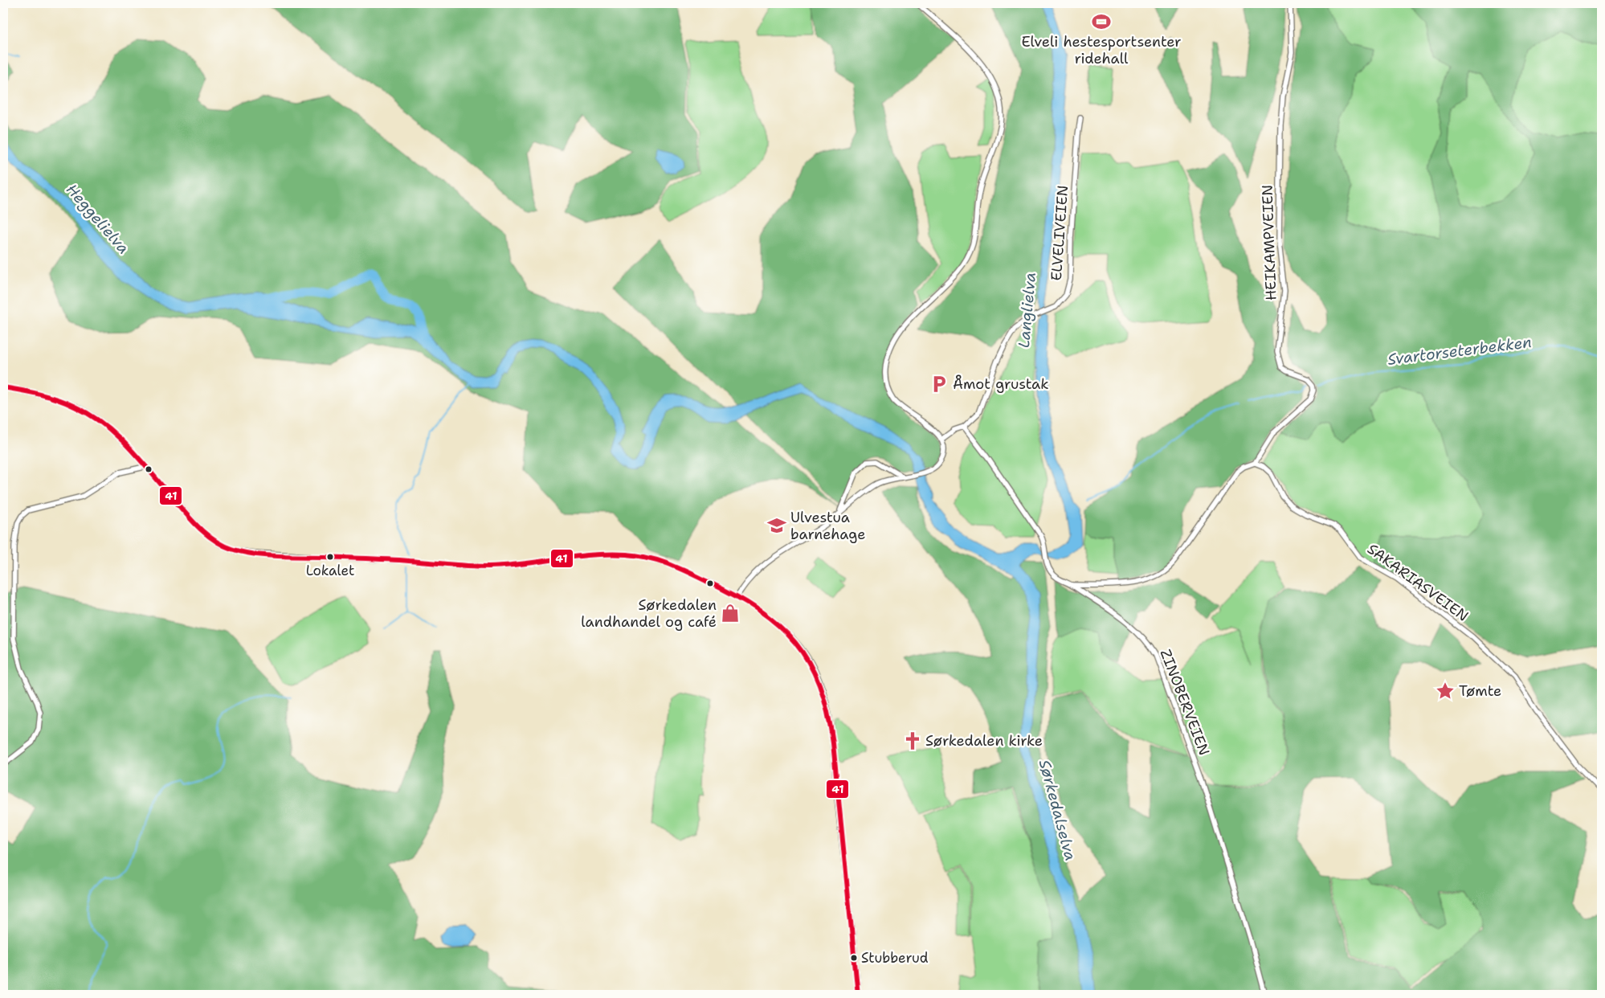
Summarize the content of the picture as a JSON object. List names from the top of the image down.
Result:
{
  "streets": {
    "street": [
      "ELVELIVEIEN",
      "HEIKAMPVEIEN",
      "SAKARIASVEIEN",
      "ZINOBERVEIEN"
    ]
  },
  "crossings": [
    ["ELVELIVEIEN", "ZINOBERVEIEN"],
    ["HEIKAMPVEIEN", "SAKARIASVEIEN"]
  ],
  "water": [
    "Heggelielva",
    "Langlielva",
    "Svartorseterbekken",
    "Sørkedalselva"
  ],
  "places": {
    "sports": ["Elveli hestesportsenter ridehall"],
    "parking": ["Åmot grustak"],
    "school or university": ["Ulvestua barnehage"],
    "other": ["Lokalet", "Stubberud"],
    "shop": ["Sørkedalen landhandel og café"],
    "place": ["Tømte"],
    "church": ["Sørkedalen kirke"]
  },
  "lines": ["transit line 41"]
}
